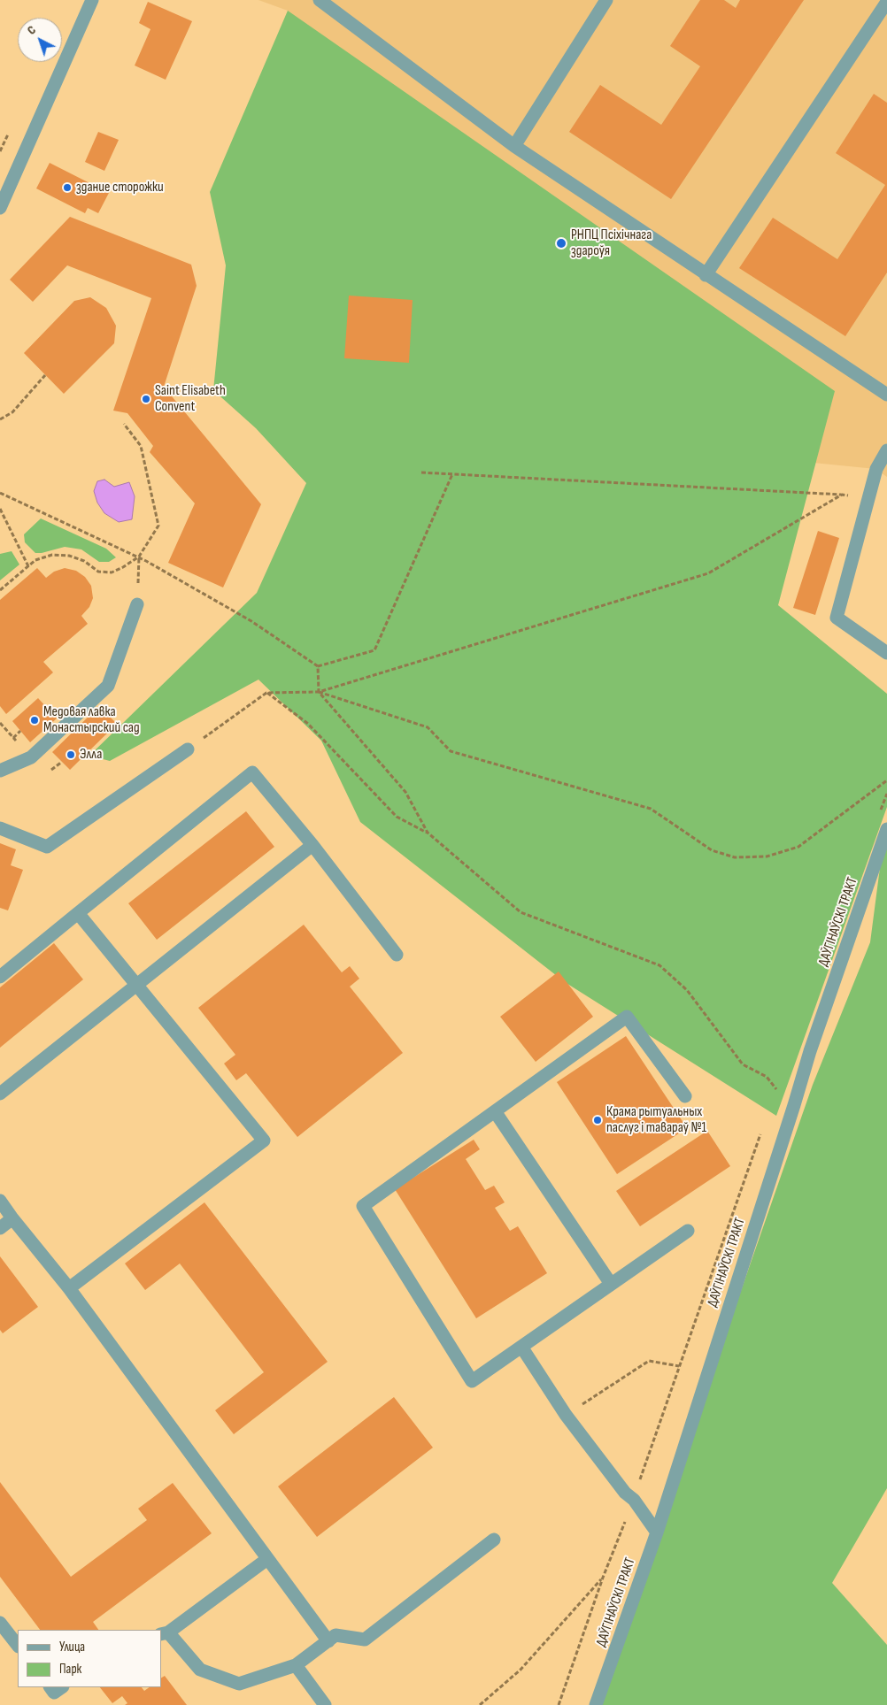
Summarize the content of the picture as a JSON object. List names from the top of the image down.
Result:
{
  "streets": {
    "street": ["ДАЎГІНАЎСКІ ТРАКТ"]
  },
  "places": [
    "здание сторожки",
    "РНПЦ Псіхічнага здароўя",
    "Saint Elisabeth Convent",
    "Медовая лавка Монастырский сад",
    "Элла",
    "Крама рытуальных паслуг і тавараў №1"
  ],
  "legend": ["Улица", "Парк"],
  "north": "top left"
}
